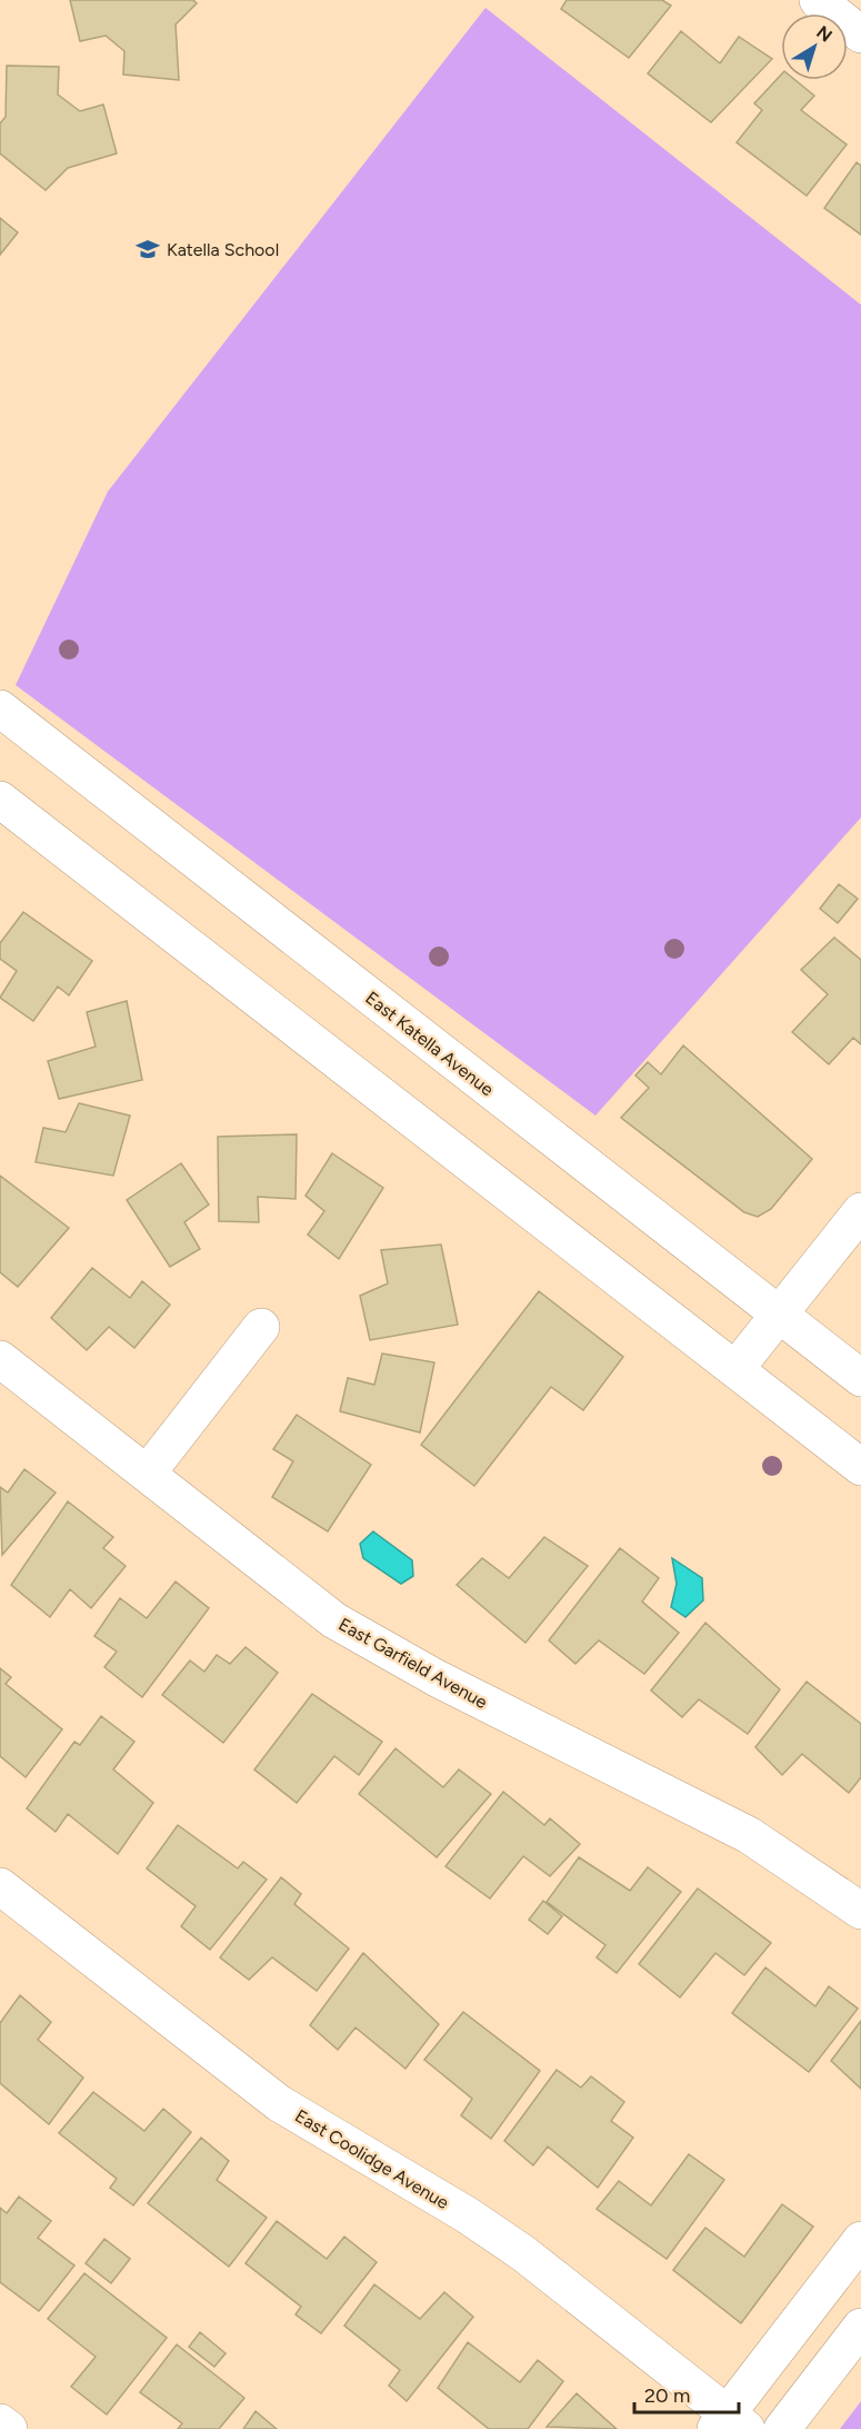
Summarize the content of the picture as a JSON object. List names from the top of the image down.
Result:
{
  "streets": {
    "street": ["East Katella Avenue", "East Garfield Avenue", "East Coolidge Avenue"]
  },
  "places": {
    "school or university": ["Katella School"]
  },
  "scale_bar": "20 m",
  "north": "top right"
}
